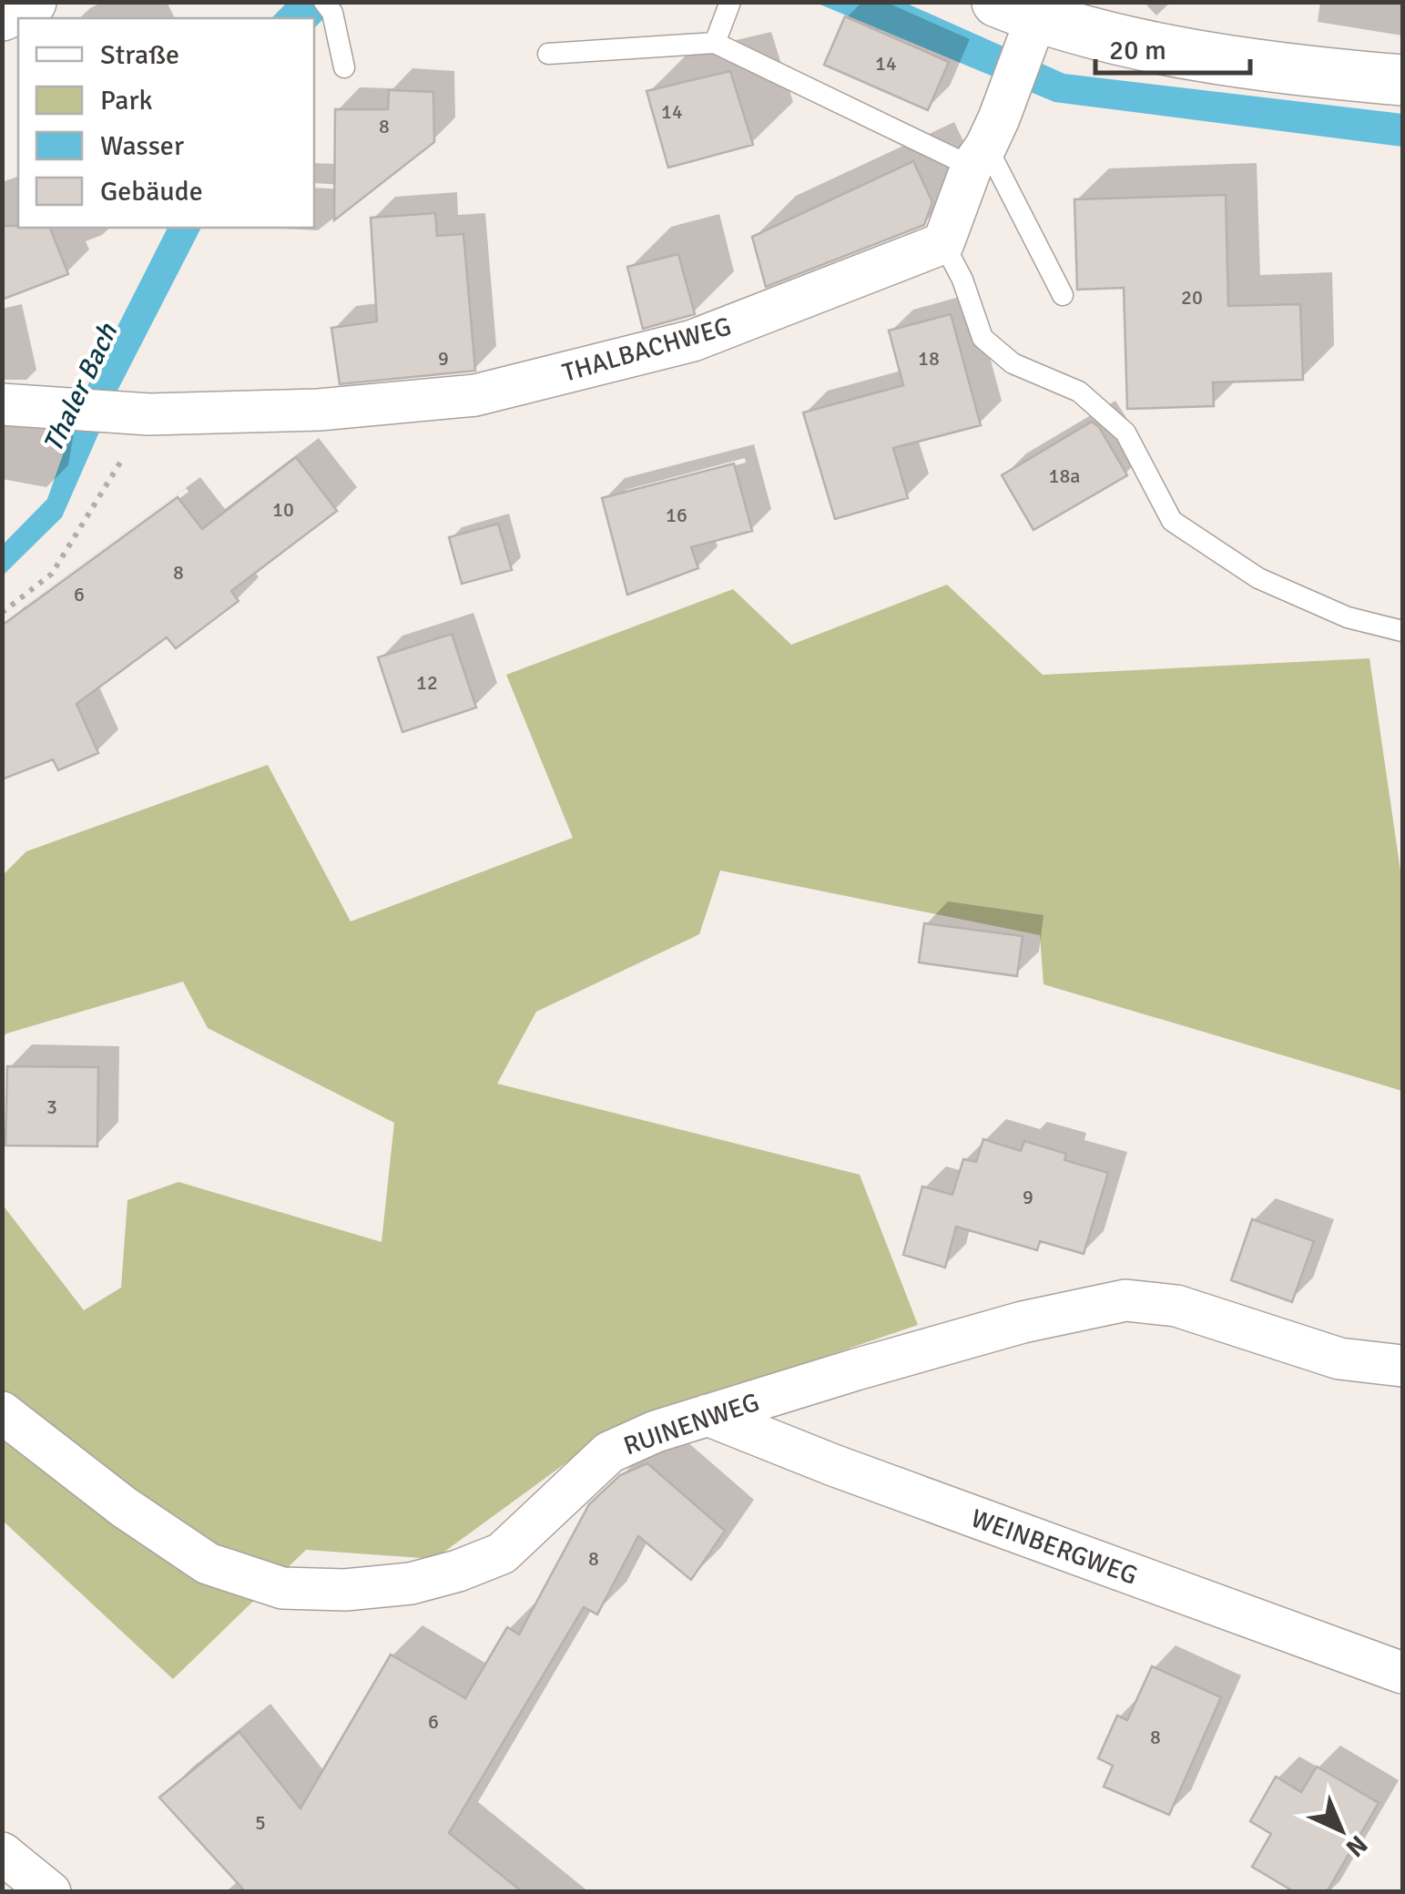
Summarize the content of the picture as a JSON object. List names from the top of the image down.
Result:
{
  "streets": {
    "street": ["THALBACHWEG", "RUINENWEG", "WEINBERGWEG"]
  },
  "crossings": [
    ["RUINENWEG", "WEINBERGWEG"]
  ],
  "water": ["Thaler Bach"],
  "house_numbers": [
    "14",
    "14",
    "8",
    "20",
    "9",
    "18",
    "18a",
    "10",
    "16",
    "8",
    "6",
    "12",
    "3",
    "9",
    "8",
    "6",
    "8",
    "5"
  ],
  "legend": [
    "Straße",
    "Park",
    "Wasser",
    "Gebäude"
  ],
  "scale_bar": "20 m",
  "north": "bottom right"
}
